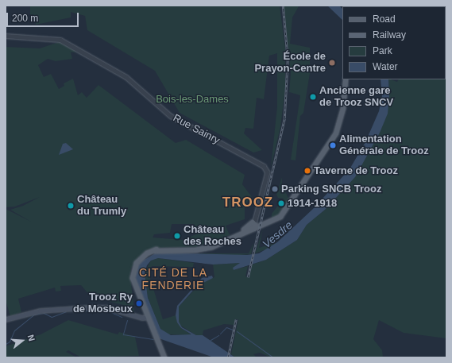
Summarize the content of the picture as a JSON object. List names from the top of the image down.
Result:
{
  "streets": {
    "street": ["Rue Sainry"]
  },
  "districts": ["TROOZ", "CITÉ DE LA FENDERIE"],
  "water": ["Vesdre"],
  "parks": ["Bois-les-Dames"],
  "places": [
    "École de Prayon-Centre",
    "Ancienne gare de Trooz SNCV",
    "Alimentation Générale de Trooz",
    "Taverne de Trooz",
    "Parking SNCB Trooz",
    "1914-1918",
    "Château du Trumly",
    "Château des Roches",
    "Trooz Ry de Mosbeux"
  ],
  "legend": [
    "Road",
    "Railway",
    "Park",
    "Water"
  ],
  "scale_bar": "200 m",
  "north": "right"
}
